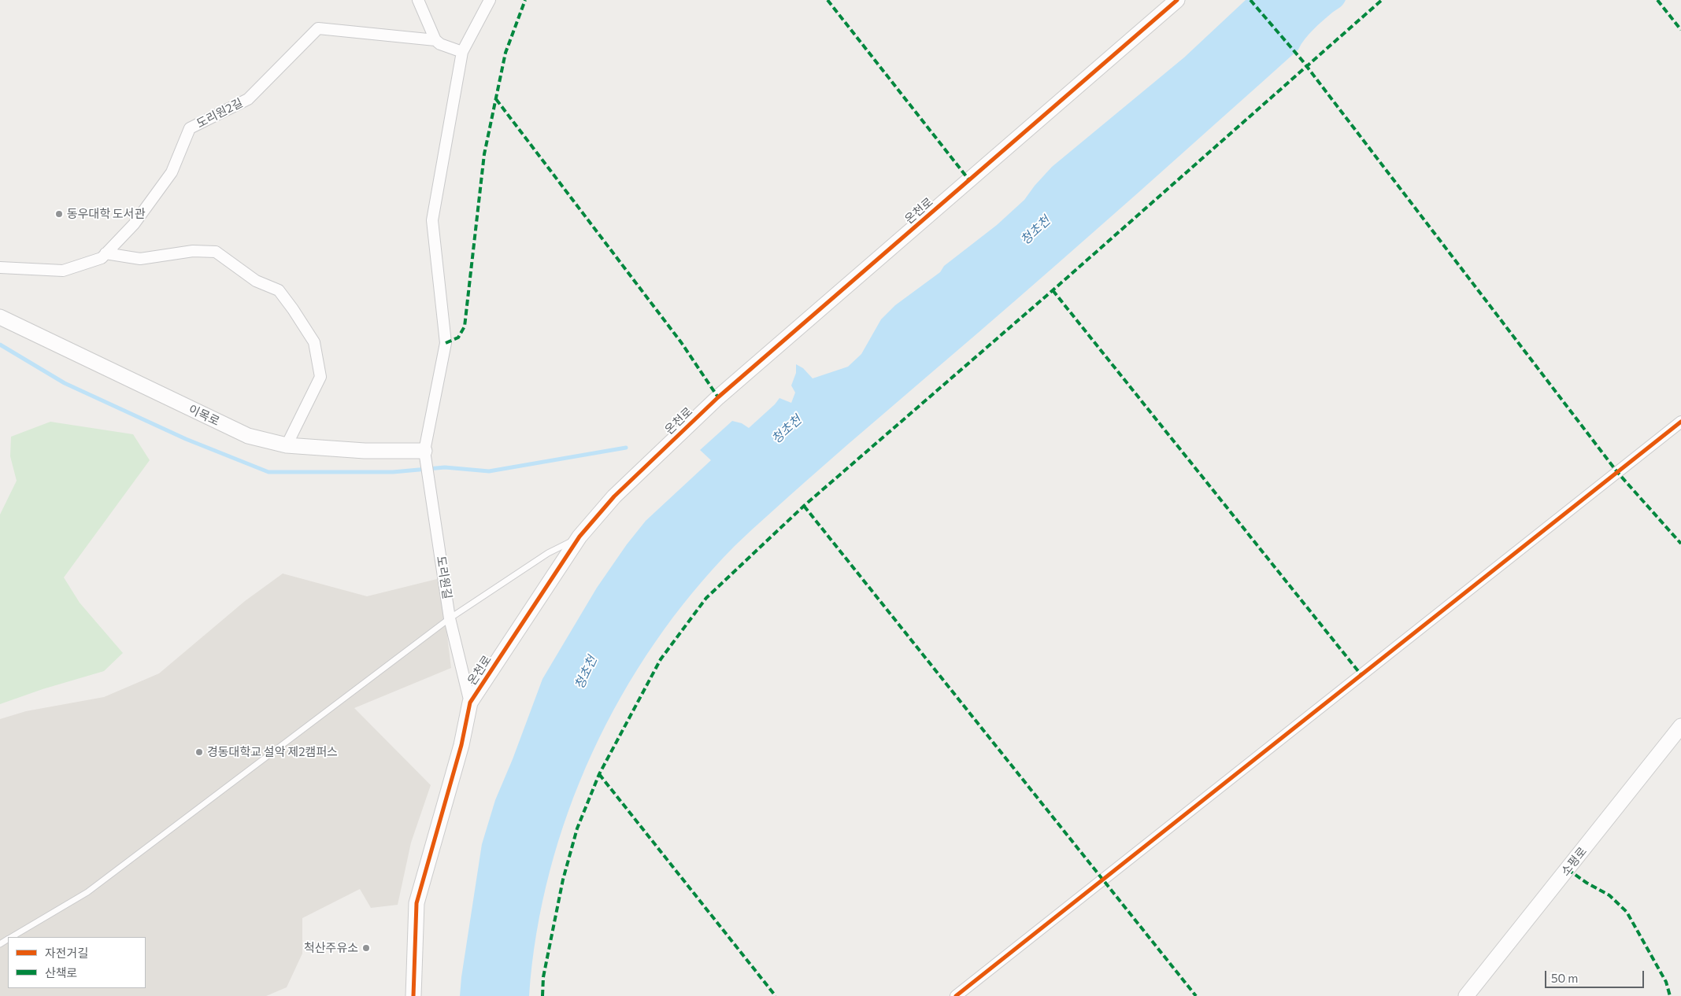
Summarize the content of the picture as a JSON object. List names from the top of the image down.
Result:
{
  "streets": {
    "street": [
      "도리원2길",
      "온천로",
      "이목로",
      "도리원길",
      "소평로"
    ]
  },
  "crossings": [
    ["온천로", "도리원길"],
    ["이목로", "도리원길"]
  ],
  "water": ["청초천"],
  "places": ["동우대학 도서관", "경동대학교 설악 제2캠퍼스", "척산주유소"],
  "legend": ["자전거길", "산책로"],
  "scale_bar": "50 m"
}
